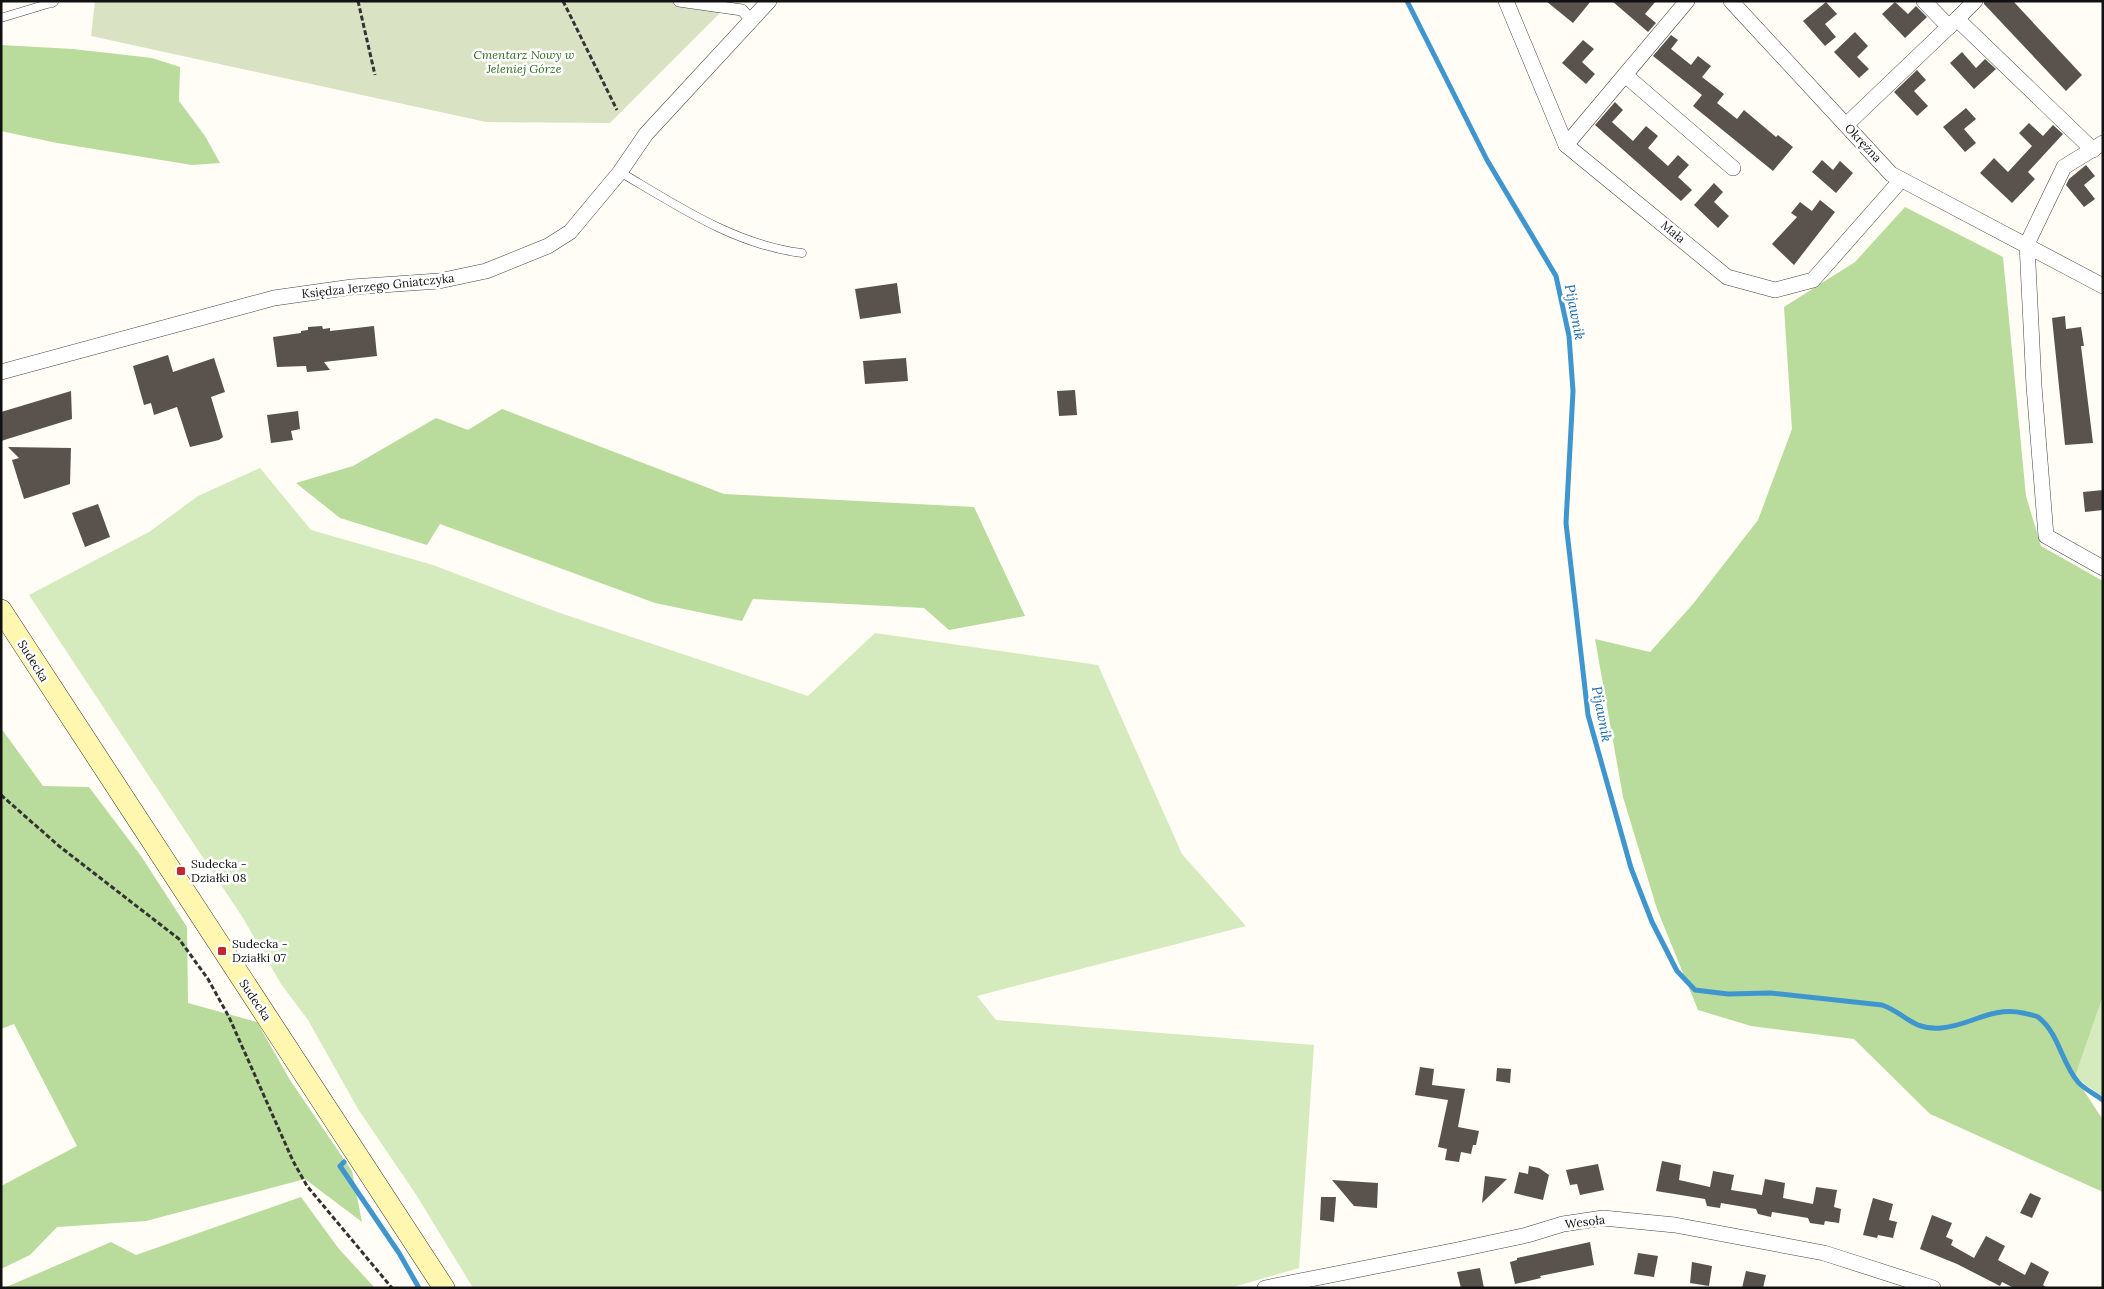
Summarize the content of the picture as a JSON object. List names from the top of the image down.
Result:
{
  "streets": {
    "main road": ["Sudecka"],
    "street": [
      "Okrężna",
      "Mała",
      "Księdza Jerzego Gniatczyka",
      "Wesoła"
    ]
  },
  "crossings": [
    ["Okrężna", "Mała"]
  ],
  "water": ["Pijawnik"],
  "parks": ["Cmentarz Nowy w Jeleniej Górze"],
  "places": {
    "transit": ["Sudecka - Działki 08", "Sudecka - Działki 07"]
  }
}
